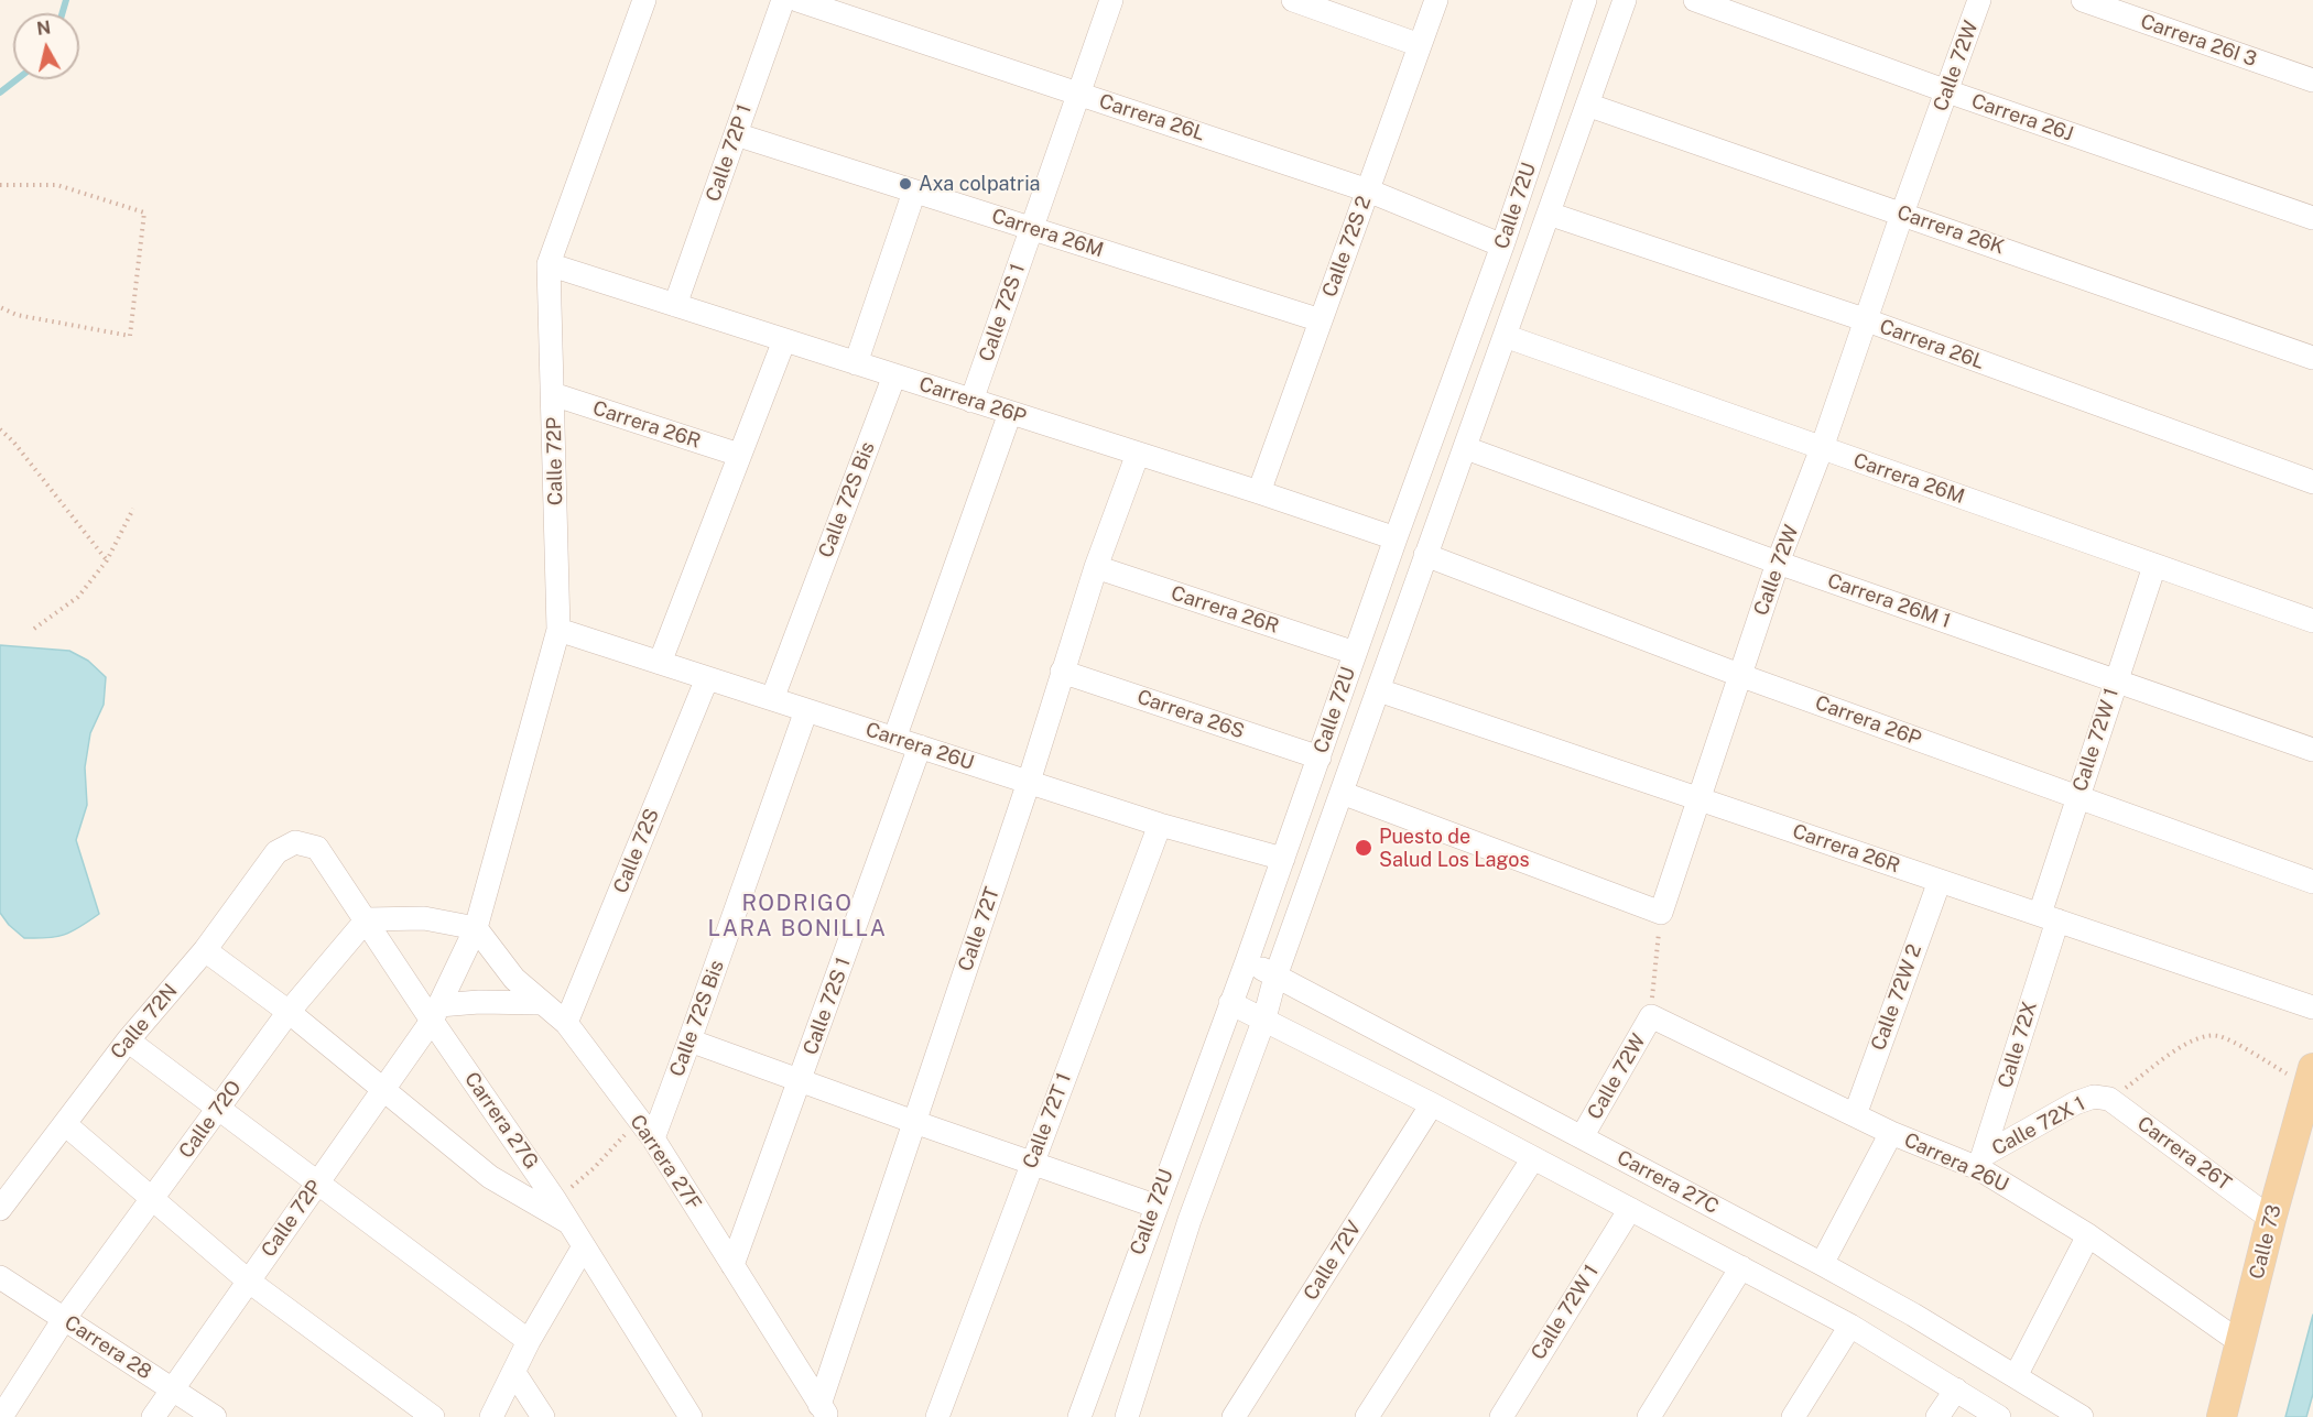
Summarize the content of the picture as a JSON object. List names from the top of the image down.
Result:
{
  "streets": {
    "main road": ["Calle 73"],
    "street": [
      "Carrera 26I 3",
      "Calle 72W",
      "Carrera 26L",
      "Carrera 26J",
      "Calle 72P 1",
      "Calle 72U",
      "Carrera 26K",
      "Carrera 26M",
      "Calle 72S 2",
      "Calle 72S 1",
      "Carrera 26P",
      "Carrera 26R",
      "Calle 72P",
      "Calle 72S Bis",
      "Carrera 26M 1",
      "Carrera 26S",
      "Calle 72W 1",
      "Carrera 26U",
      "Calle 72S",
      "Calle 72T",
      "Calle 72W 2",
      "Calle 72N",
      "Calle 72X",
      "Calle 72O",
      "Carrera 27G",
      "Calle 72T 1",
      "Calle 72X 1",
      "Carrera 26T",
      "Carrera 27F",
      "Carrera 27C",
      "Calle 72V",
      "Carrera 28"
    ]
  },
  "crossings": [
    ["Calle 72W", "Carrera 26L"],
    ["Calle 72W", "Carrera 26J"],
    ["Calle 72W", "Carrera 26K"],
    ["Calle 72W", "Carrera 26M"],
    ["Calle 72W", "Carrera 26P"],
    ["Calle 72W", "Carrera 26R"],
    ["Calle 72W", "Carrera 26M 1"],
    ["Calle 72W", "Carrera 26U"],
    ["Calle 72W", "Carrera 27C"],
    ["Carrera 26L", "Calle 72U"],
    ["Carrera 26L", "Calle 72S 2"],
    ["Carrera 26L", "Calle 72S 1"],
    ["Calle 72P 1", "Carrera 26M"],
    ["Calle 72P 1", "Carrera 26P"],
    ["Calle 72U", "Carrera 26K"],
    ["Calle 72U", "Carrera 26M"],
    ["Calle 72U", "Carrera 26P"],
    ["Calle 72U", "Carrera 26R"],
    ["Calle 72U", "Carrera 26M 1"],
    ["Calle 72U", "Carrera 26S"],
    ["Calle 72U", "Carrera 26U"],
    ["Calle 72U", "Carrera 27C"],
    ["Carrera 26M", "Calle 72S 2"],
    ["Carrera 26M", "Calle 72S 1"],
    ["Carrera 26M", "Calle 72W 1"],
    ["Calle 72S 2", "Carrera 26P"],
    ["Calle 72S 1", "Carrera 26P"],
    ["Calle 72S 1", "Carrera 26U"],
    ["Calle 72S 1", "Carrera 27F"],
    ["Carrera 26P", "Calle 72P"],
    ["Carrera 26P", "Calle 72S Bis"],
    ["Carrera 26P", "Calle 72W 1"],
    ["Carrera 26P", "Calle 72T"],
    ["Carrera 26R", "Calle 72P"],
    ["Carrera 26R", "Calle 72W 1"],
    ["Carrera 26R", "Calle 72T"],
    ["Carrera 26R", "Calle 72W 2"],
    ["Carrera 26R", "Calle 72X"],
    ["Calle 72P", "Carrera 26U"],
    ["Calle 72P", "Carrera 27G"],
    ["Calle 72P", "Carrera 27F"],
    ["Calle 72P", "Carrera 28"],
    ["Calle 72S Bis", "Carrera 26U"],
    ["Calle 72S Bis", "Carrera 27F"],
    ["Carrera 26M 1", "Calle 72W 1"],
    ["Carrera 26S", "Calle 72T"],
    ["Calle 72W 1", "Calle 72X"],
    ["Calle 72W 1", "Carrera 27C"],
    ["Carrera 26U", "Calle 72S"],
    ["Carrera 26U", "Calle 72T"],
    ["Carrera 26U", "Calle 72W 2"],
    ["Carrera 26U", "Calle 72X"],
    ["Carrera 26U", "Calle 72T 1"],
    ["Carrera 26U", "Calle 72X 1"],
    ["Carrera 26U", "Calle 73"],
    ["Calle 72S", "Carrera 27F"],
    ["Calle 72T", "Carrera 27F"],
    ["Calle 72N", "Carrera 27G"],
    ["Calle 72X", "Calle 72X 1"],
    ["Calle 72O", "Carrera 27G"],
    ["Calle 72O", "Carrera 28"],
    ["Calle 72X 1", "Carrera 26T"],
    ["Carrera 26T", "Calle 73"],
    ["Carrera 27C", "Calle 72V"]
  ],
  "districts": ["RODRIGO LARA BONILLA"],
  "places": ["Axa colpatria", "Puesto de Salud Los Lagos"],
  "north": "top"
}
